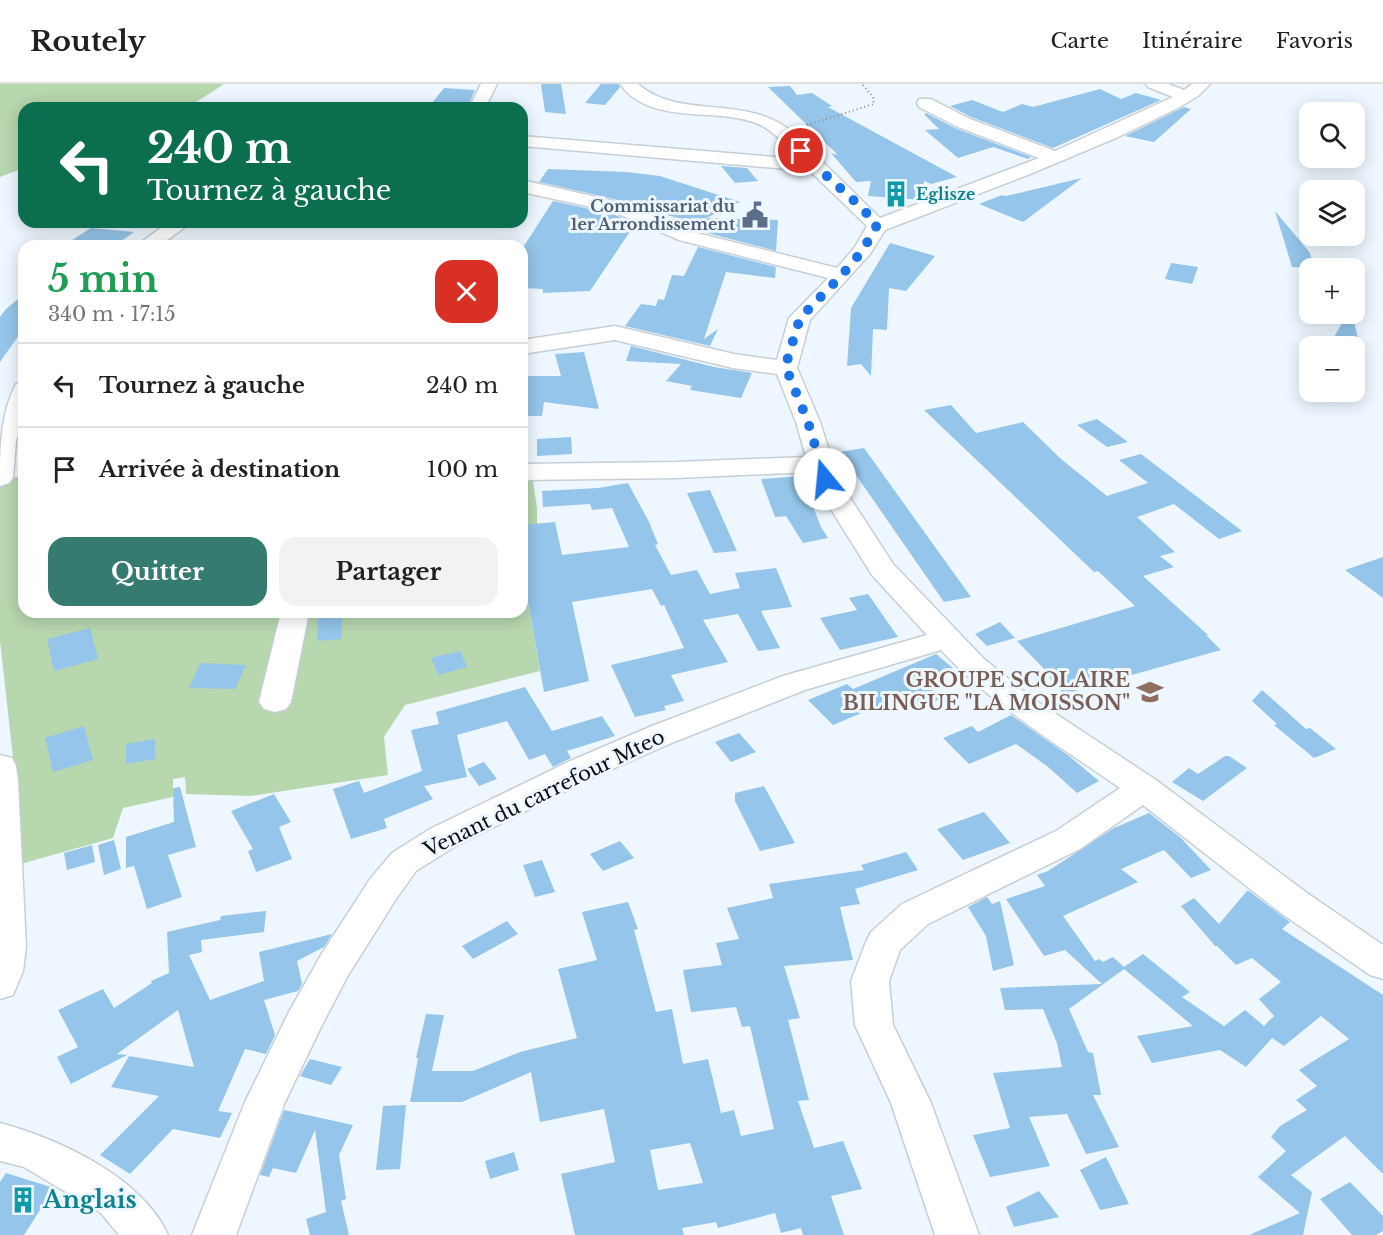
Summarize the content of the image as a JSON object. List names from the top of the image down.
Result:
{
  "streets": {
    "street": ["Venant du carrefour Mteo"]
  },
  "places": {
    "building": ["Eglisze", "Anglais"],
    "public building": ["Commissariat du 1er Arrondissement"],
    "school or university": ["GROUPE SCOLAIRE BILINGUE \"LA MOISSON\""]
  },
  "page": {
    "header": "Routely",
    "nav": ["Carte", "Itinéraire", "Favoris"],
    "map_buttons": ["+", "−"],
    "turn": ["240 m", "Tournez à gauche"],
    "heading": ["5 min", "340 m · 17:15"],
    "list": [
      {
        "name": "Tournez à gauche",
        "value": "240 m"
      },
      {
        "name": "Arrivée à destination",
        "value": "100 m"
      }
    ],
    "buttons": ["Quitter", "Partager"]
  }
}
